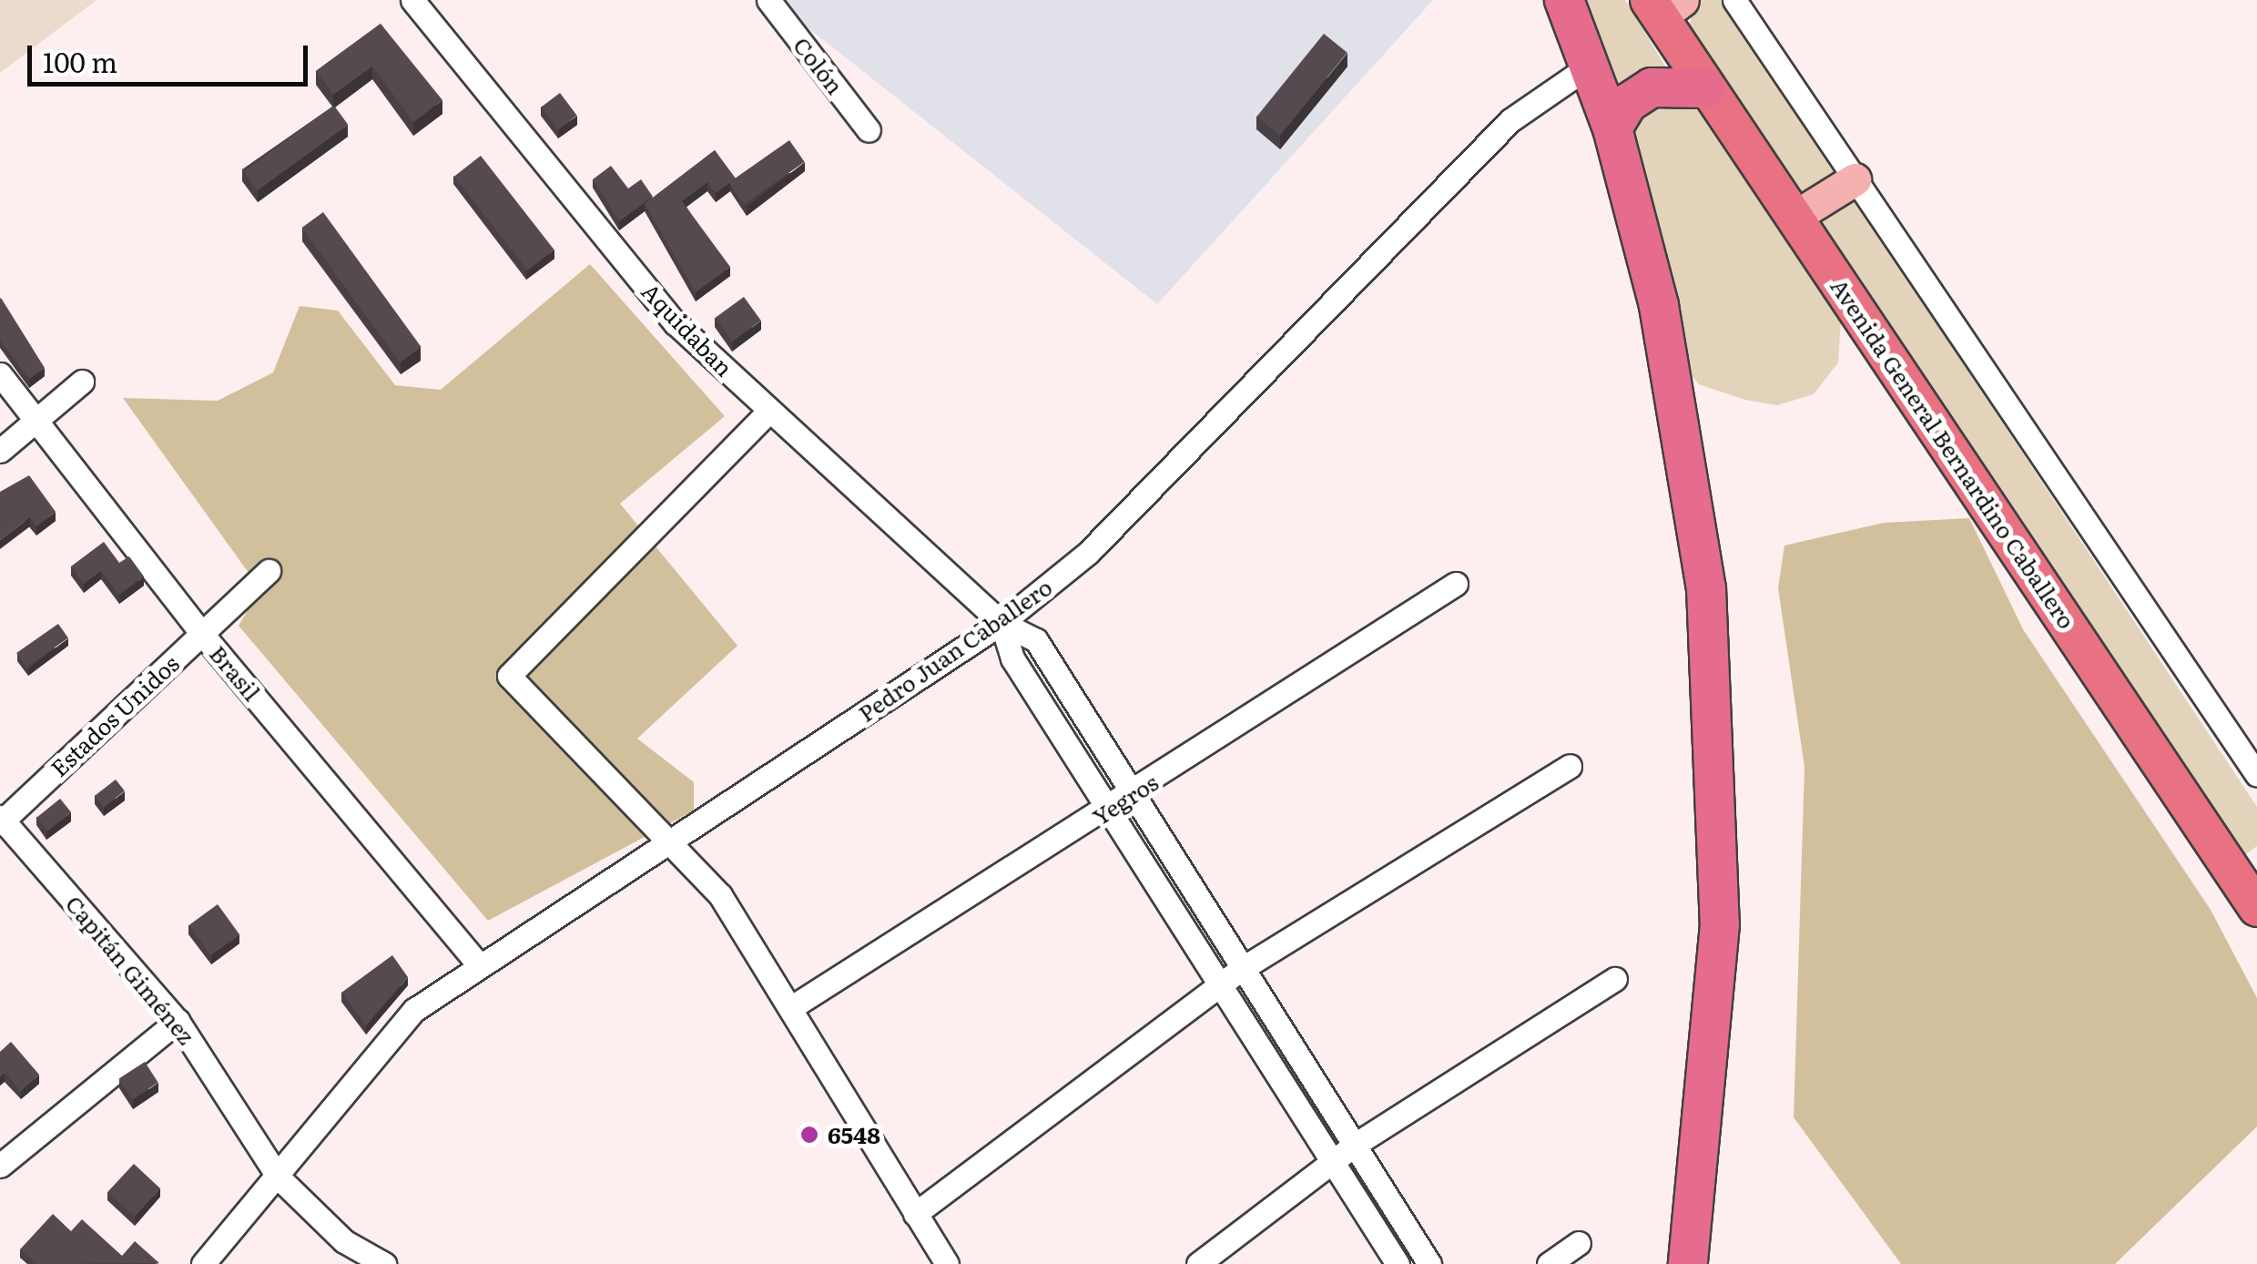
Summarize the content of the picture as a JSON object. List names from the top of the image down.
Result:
{
  "streets": {
    "main road": ["Avenida General Bernardino Caballero"],
    "street": [
      "Colón",
      "Aquidaban",
      "Pedro Juan Caballero",
      "Brasil",
      "Estados Unidos",
      "Yegros",
      "Capitán Giménez"
    ]
  },
  "crossings": [
    ["Aquidaban", "Pedro Juan Caballero"],
    ["Aquidaban", "Yegros"],
    ["Pedro Juan Caballero", "Brasil"],
    ["Pedro Juan Caballero", "Capitán Giménez"],
    ["Brasil", "Estados Unidos"],
    ["Estados Unidos", "Capitán Giménez"]
  ],
  "places": ["6548"],
  "scale_bar": "100 m"
}
